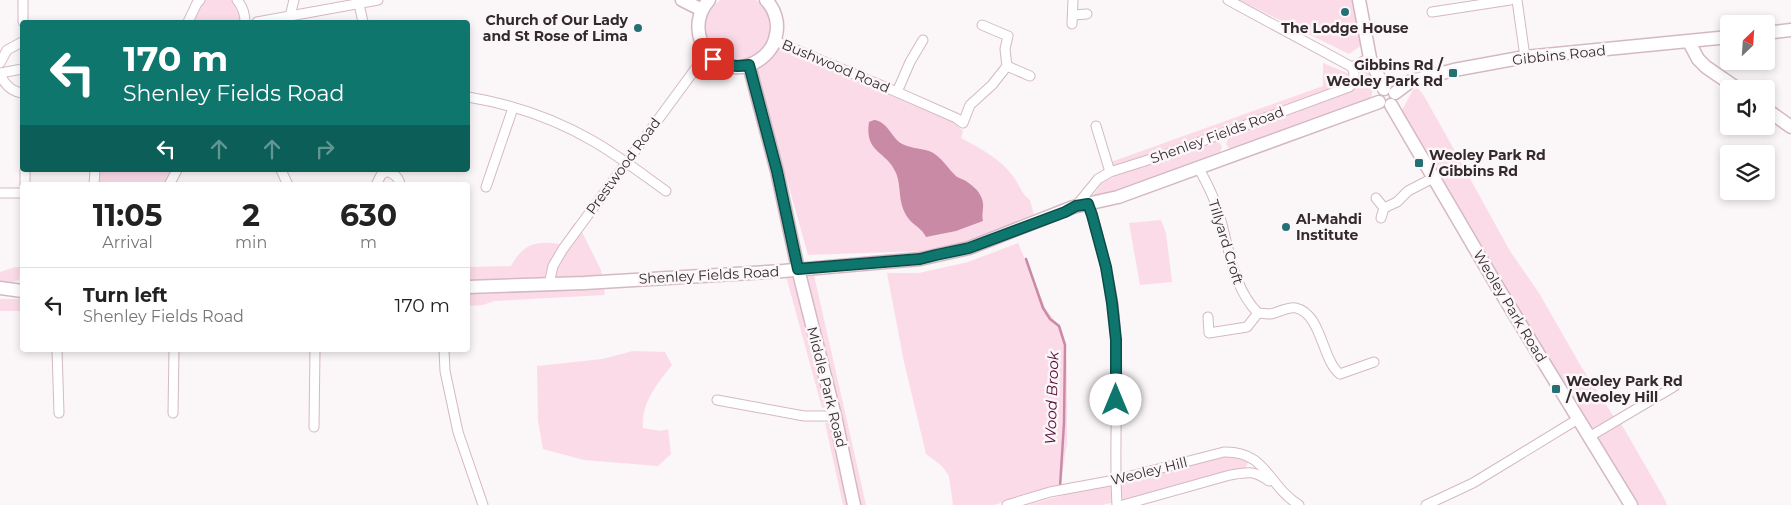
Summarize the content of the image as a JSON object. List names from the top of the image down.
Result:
{
  "streets": {
    "street": [
      "Gibbins Road",
      "Bushwood Road",
      "Shenley Fields Road",
      "Prestwood Road",
      "Tillyard Croft",
      "Weoley Park Road",
      "Middle Park Road",
      "Weoley Hill"
    ]
  },
  "crossings": [
    ["Gibbins Road", "Shenley Fields Road"],
    ["Gibbins Road", "Weoley Park Road"],
    ["Shenley Fields Road", "Prestwood Road"],
    ["Shenley Fields Road", "Tillyard Croft"],
    ["Shenley Fields Road", "Weoley Park Road"],
    ["Shenley Fields Road", "Middle Park Road"]
  ],
  "water": ["Wood Brook"],
  "places": {
    "other": ["The Lodge House", "Church of Our Lady and St Rose of Lima", "Al-Mahdi Institute"],
    "transit": ["Gibbins Rd / Weoley Park Rd", "Weoley Park Rd / Gibbins Rd", "Weoley Park Rd / Weoley Hill"]
  },
  "north": "top right",
  "page": {
    "turn": ["170 m", "Shenley Fields Road"],
    "eta": [
      "11:05",
      "Arrival",
      "2",
      "min",
      "630",
      "m"
    ],
    "list": [
      {
        "name": "Turn left",
        "note": "Shenley Fields Road",
        "value": "170 m"
      }
    ]
  }
}
